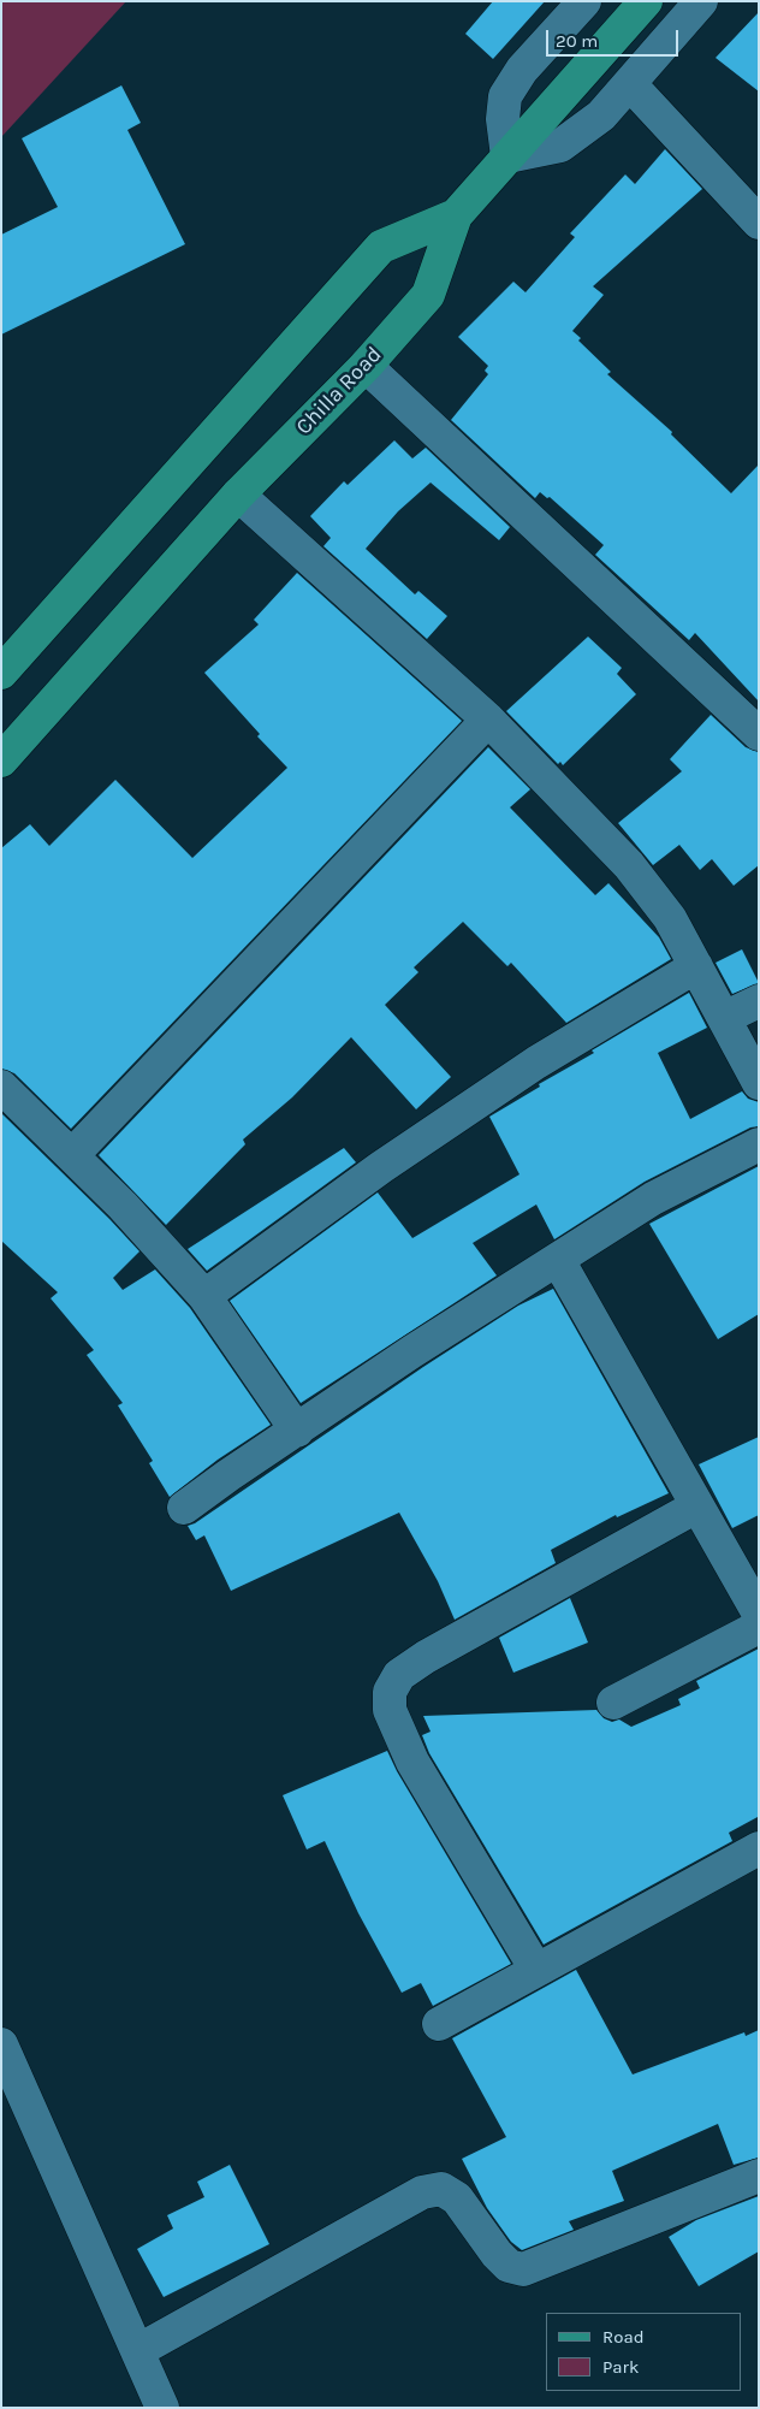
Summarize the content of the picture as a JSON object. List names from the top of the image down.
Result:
{
  "streets": {
    "main road": ["Chilla Road"]
  },
  "legend": ["Road", "Park"],
  "scale_bar": "20 m"
}
